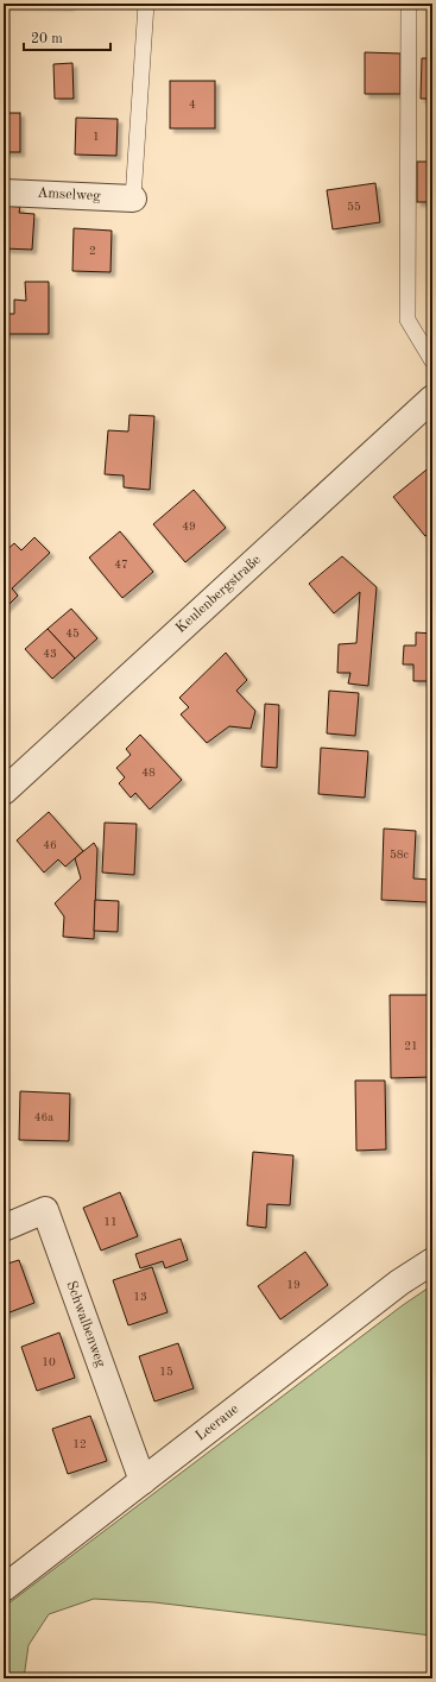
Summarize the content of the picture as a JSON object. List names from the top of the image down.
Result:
{
  "streets": {
    "street": [
      "Amselweg",
      "Keulenbergstraße",
      "Schwalbenweg",
      "Leeraue"
    ]
  },
  "crossings": [
    ["Schwalbenweg", "Leeraue"]
  ],
  "house_numbers": [
    "4",
    "1",
    "55",
    "2",
    "49",
    "47",
    "45",
    "43",
    "48",
    "46",
    "58c",
    "21",
    "46a",
    "11",
    "19",
    "13",
    "10",
    "15",
    "12"
  ],
  "scale_bar": "20 m"
}
